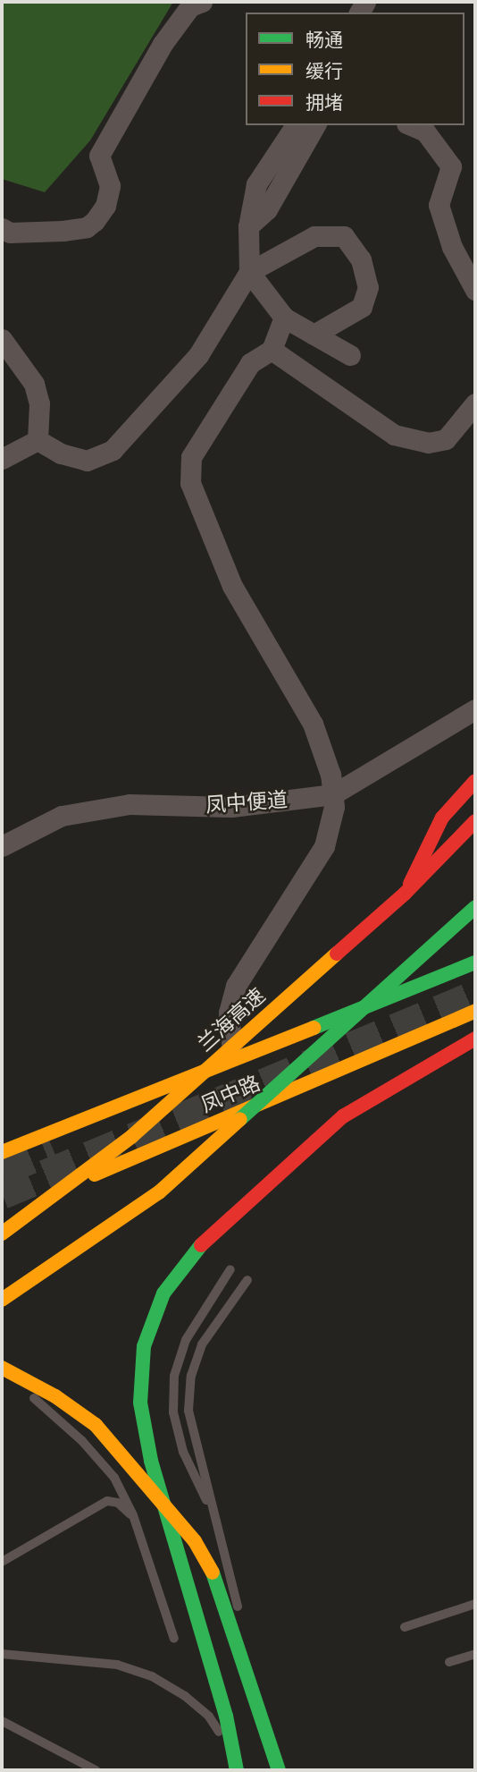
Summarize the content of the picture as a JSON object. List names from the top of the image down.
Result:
{
  "streets": {
    "main road": ["兰海高速", "凤中路"],
    "street": ["凤中便道"]
  },
  "legend": ["畅通", "缓行", "拥堵"]
}
